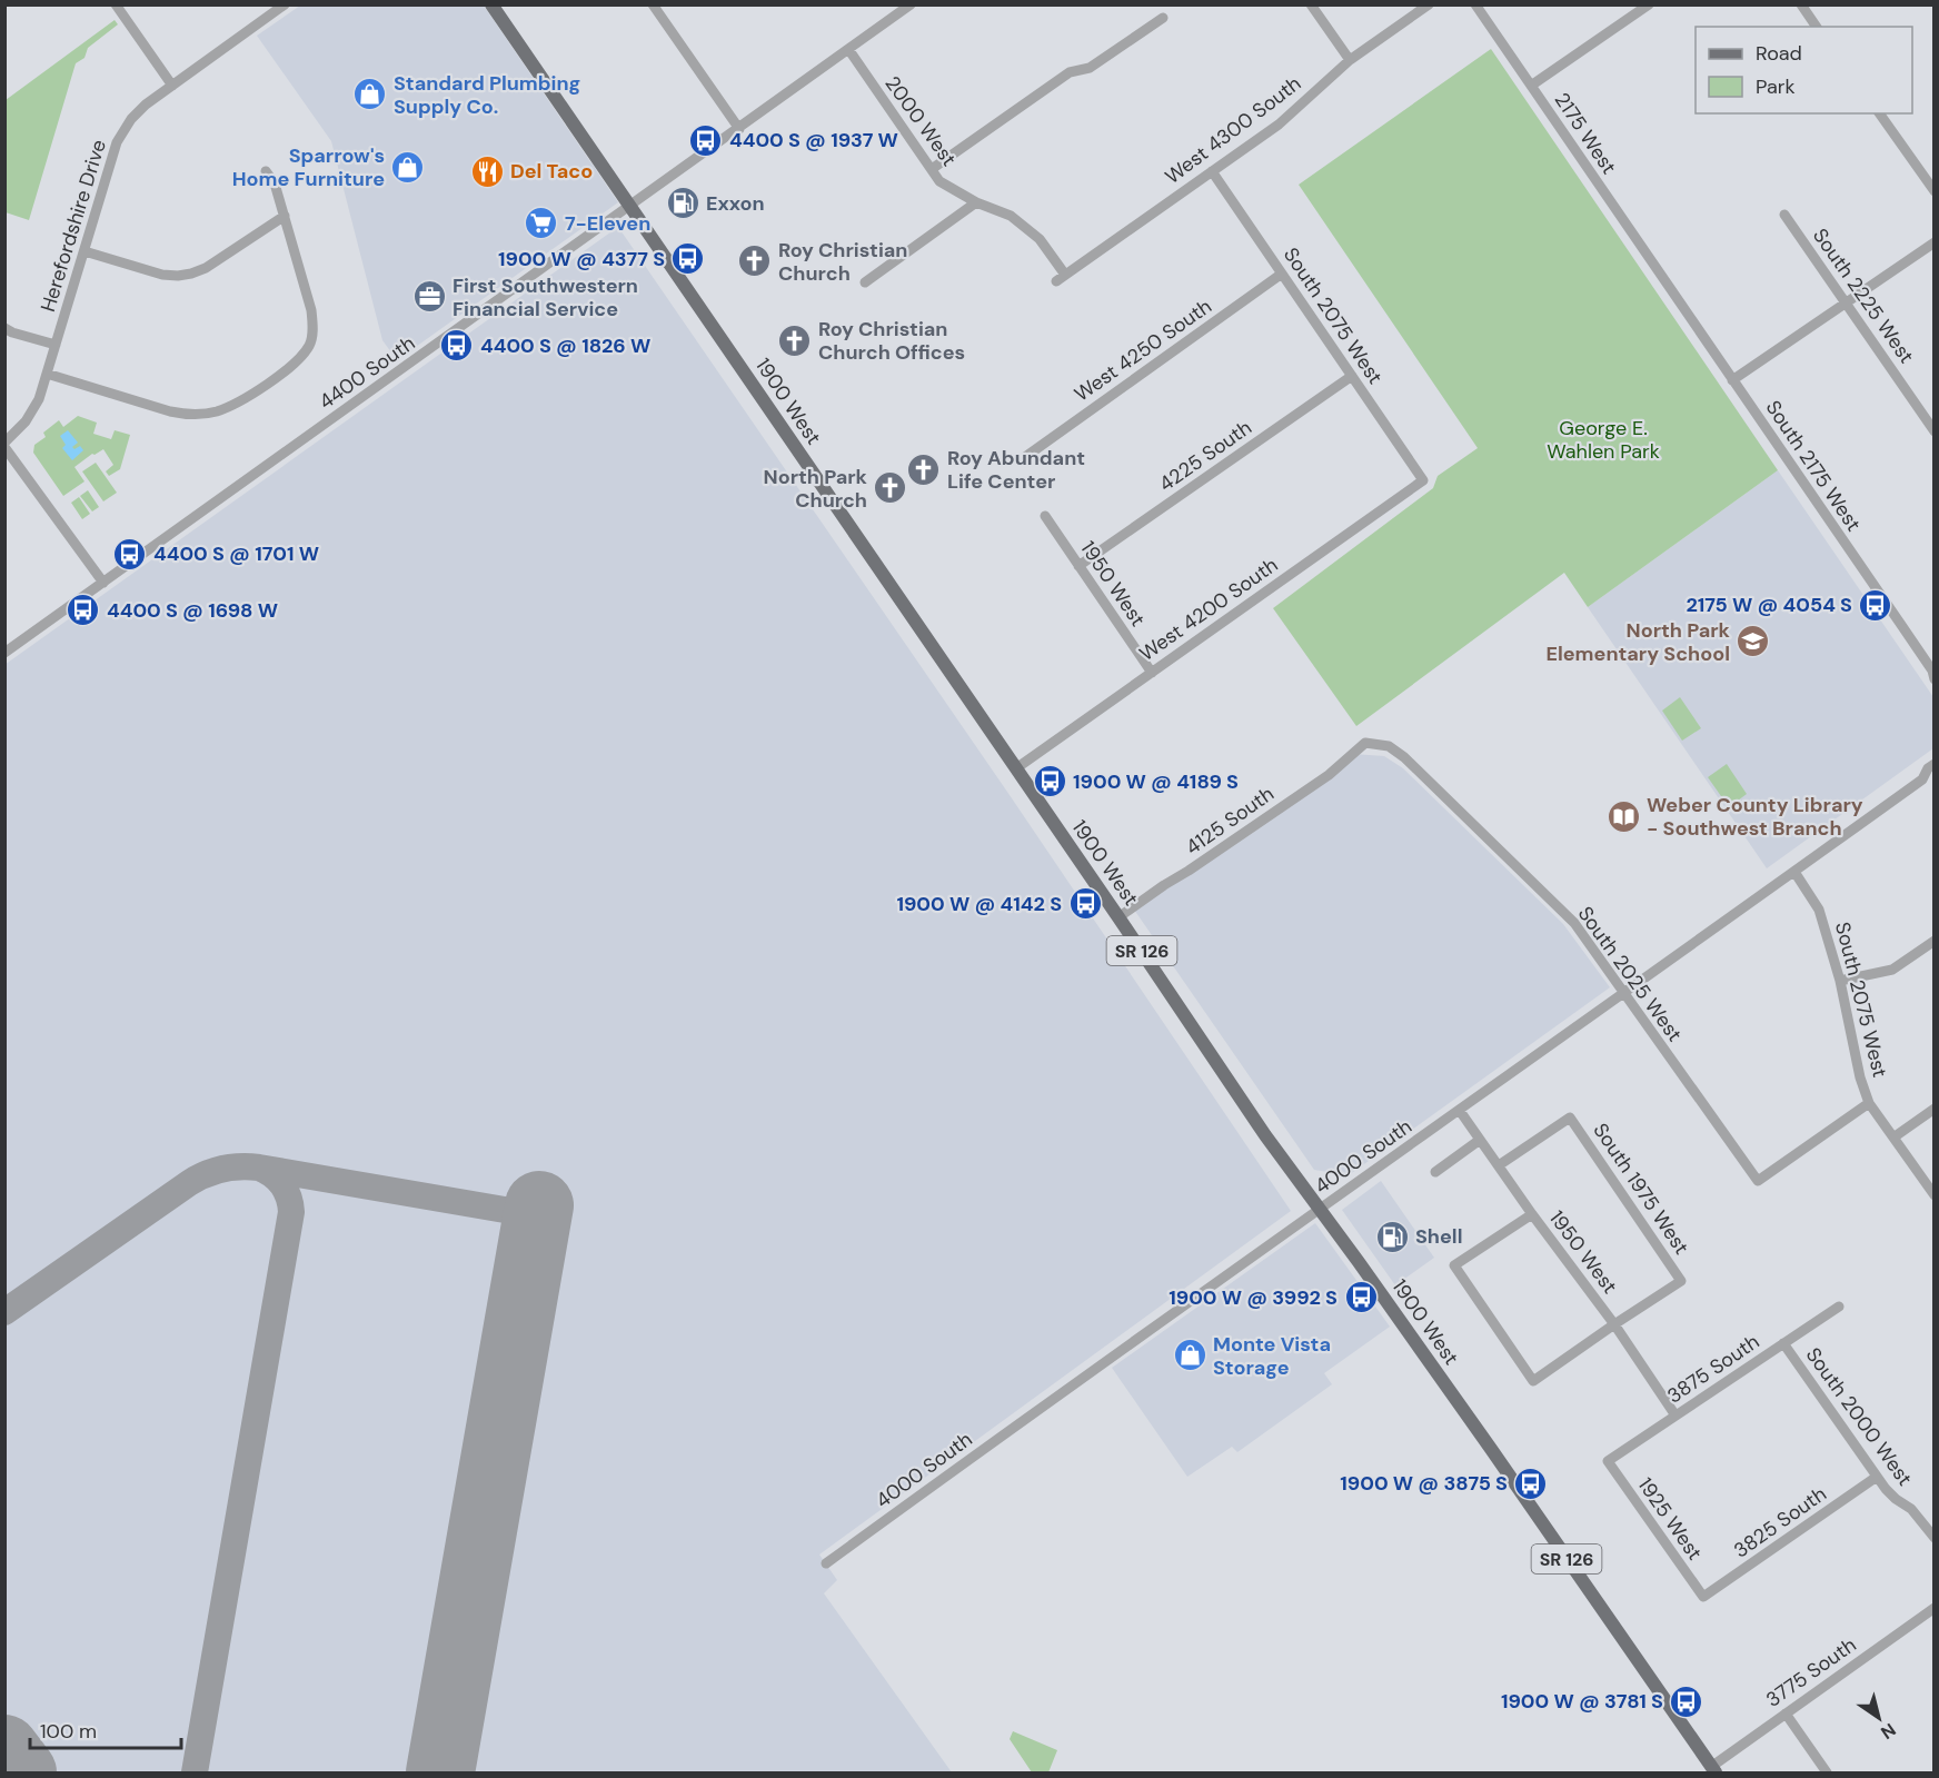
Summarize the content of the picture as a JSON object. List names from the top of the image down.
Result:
{
  "streets": {
    "main road": ["1900 West", "SR 126"],
    "street": [
      "2000 West",
      "West 4300 South",
      "2175 West",
      "Herefordshire Drive",
      "South 2225 West",
      "South 2075 West",
      "West 4250 South",
      "4400 South",
      "4225 South",
      "South 2175 West",
      "1950 West",
      "West 4200 South",
      "4125 South",
      "South 2025 West",
      "4000 South",
      "South 1975 West",
      "3875 South",
      "South 2000 West",
      "1925 West",
      "3825 South",
      "3775 South"
    ]
  },
  "crossings": [
    ["2000 West", "West 4300 South"],
    ["2000 West", "4400 South"],
    ["West 4300 South", "South 2075 West"],
    ["2175 West", "South 2175 West"],
    ["South 2075 West", "West 4250 South"],
    ["South 2075 West", "4225 South"],
    ["South 2075 West", "West 4200 South"],
    ["South 2075 West", "South 2025 West"],
    ["South 2075 West", "4000 South"],
    ["4400 South", "1900 West"],
    ["1900 West", "West 4200 South"],
    ["1900 West", "4125 South"],
    ["1900 West", "4000 South"],
    ["1900 West", "3775 South"],
    ["4225 South", "1950 West"],
    ["1950 West", "West 4200 South"],
    ["1950 West", "4000 South"],
    ["1950 West", "South 1975 West"],
    ["1950 West", "3875 South"],
    ["4125 South", "South 2025 West"],
    ["South 2025 West", "4000 South"],
    ["3875 South", "South 2000 West"],
    ["3875 South", "1925 West"],
    ["South 2000 West", "3825 South"],
    ["1925 West", "3825 South"]
  ],
  "parks": ["George E. Wahlen Park"],
  "places": {
    "shop": ["Standard Plumbing Supply Co.", "Sparrow's Home Furniture", "Monte Vista Storage"],
    "bus stop": [
      "4400 S @ 1937 W",
      "1900 W @ 4377 S",
      "4400 S @ 1826 W",
      "4400 S @ 1701 W",
      "2175 W @ 4054 S",
      "4400 S @ 1698 W",
      "1900 W @ 4189 S",
      "1900 W @ 4142 S",
      "1900 W @ 3992 S",
      "1900 W @ 3875 S",
      "1900 W @ 3781 S"
    ],
    "restaurant": ["Del Taco"],
    "fuel station": ["Exxon", "Shell"],
    "supermarket": ["7-Eleven"],
    "church": [
      "Roy Christian Church",
      "Roy Christian Church Offices",
      "Roy Abundant Life Center",
      "North Park Church"
    ],
    "office": ["First Southwestern Financial Service"],
    "school or university": ["North Park Elementary School"],
    "library": ["Weber County Library - Southwest Branch"]
  },
  "legend": ["Road", "Park"],
  "scale_bar": "100 m",
  "north": "bottom right"
}
